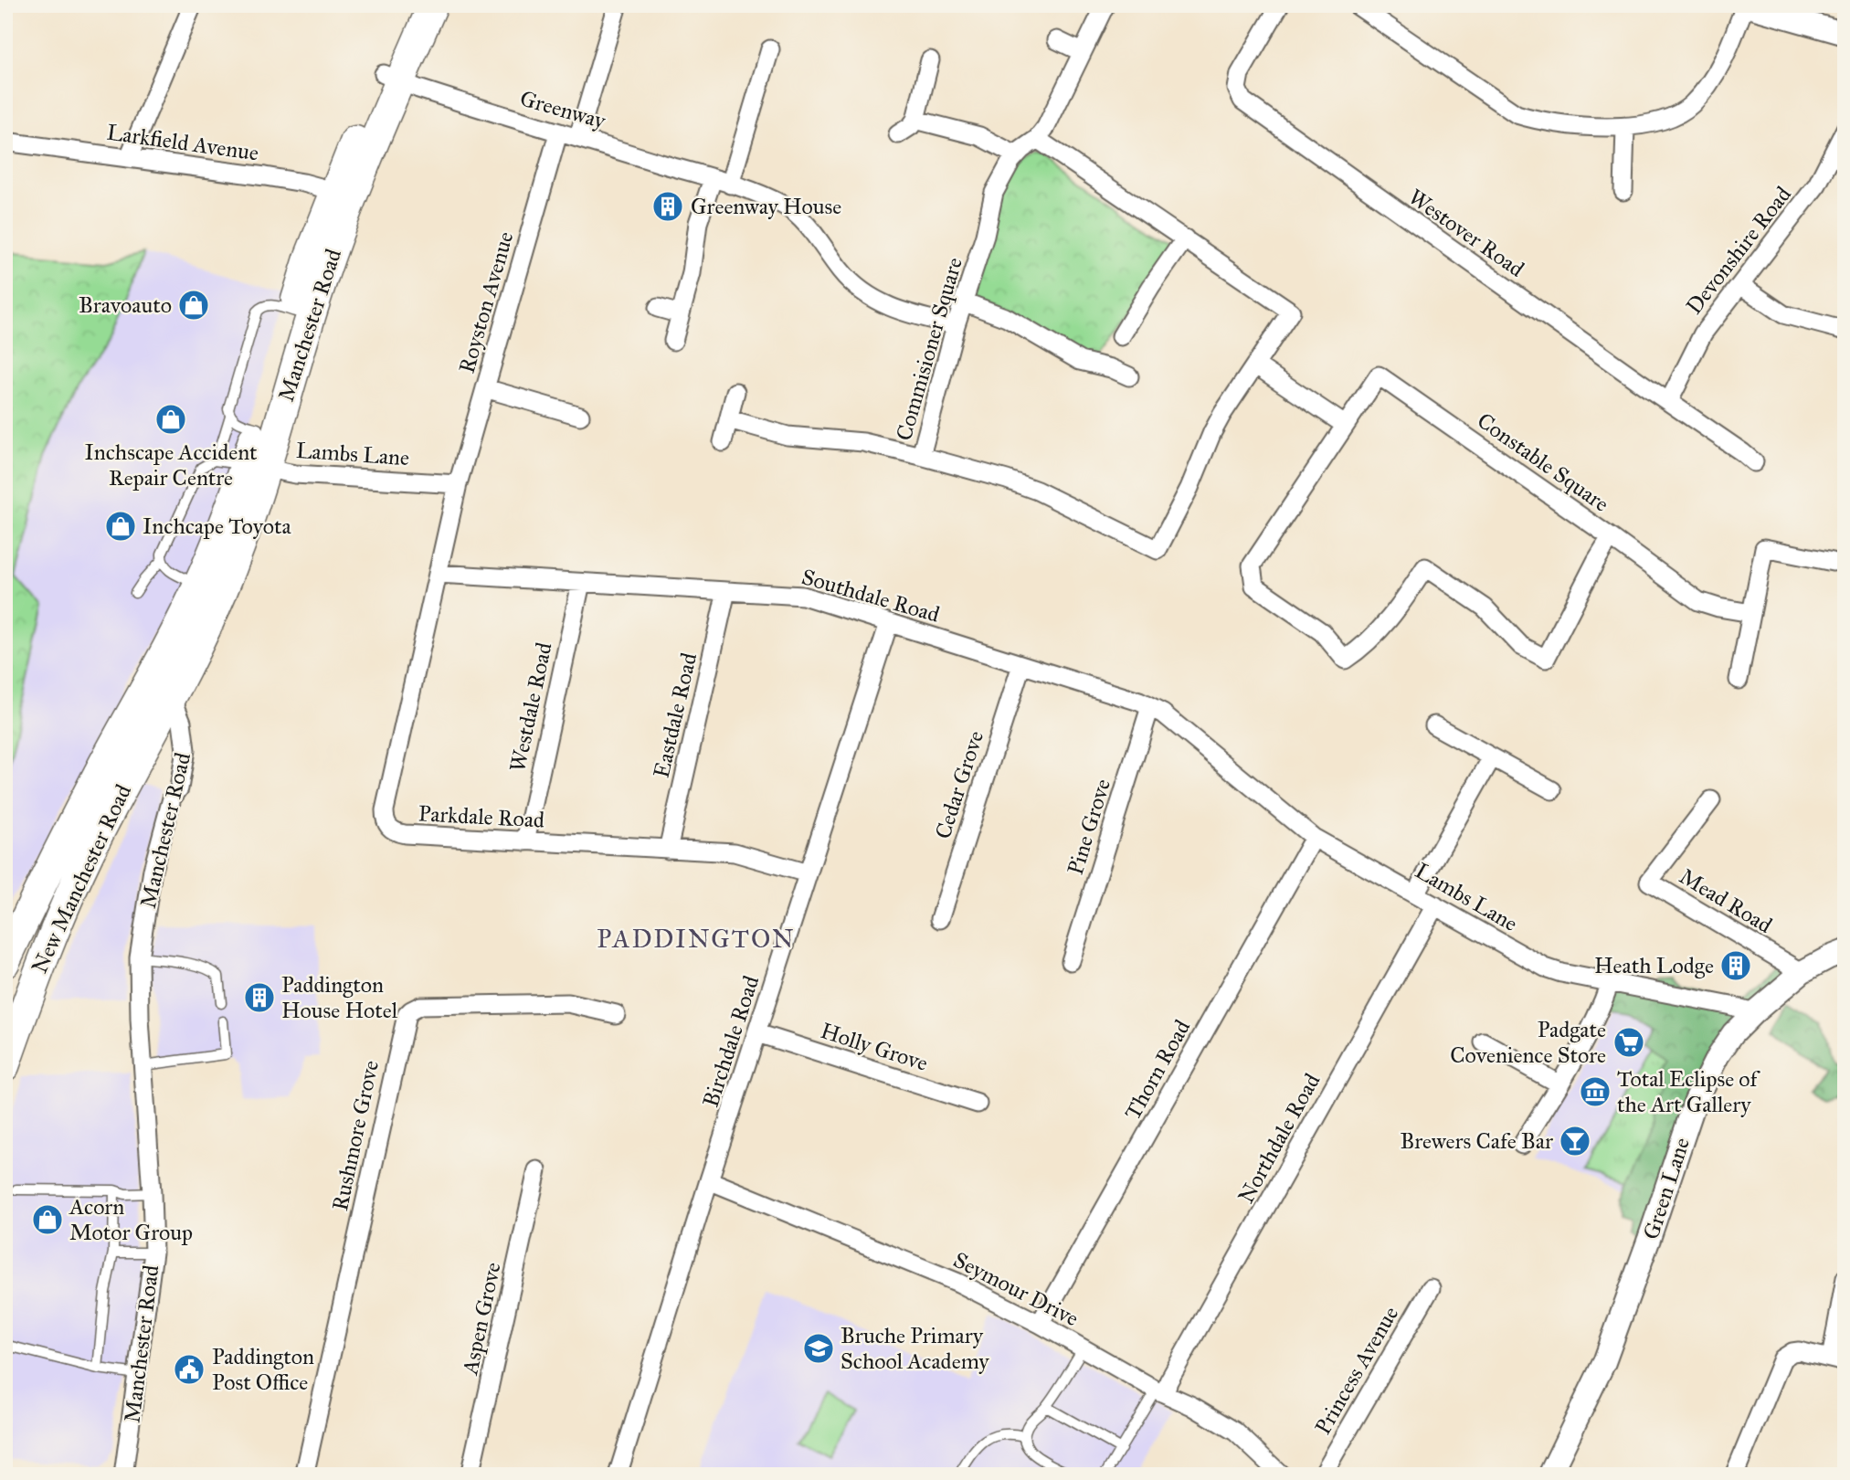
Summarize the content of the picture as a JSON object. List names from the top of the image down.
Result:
{
  "streets": {
    "main road": ["Manchester Road", "New Manchester Road"],
    "street": [
      "Greenway",
      "Larkfield Avenue",
      "Westover Road",
      "Devonshire Road",
      "Royston Avenue",
      "Commisioner Square",
      "Lambs Lane",
      "Constable Square",
      "Southdale Road",
      "Westdale Road",
      "Eastdale Road",
      "Cedar Grove",
      "Parkdale Road",
      "Pine Grove",
      "Mead Road",
      "Birchdale Road",
      "Holly Grove",
      "Thorn Road",
      "Rushmore Grove",
      "Northdale Road",
      "Green Lane",
      "Seymour Drive",
      "Aspen Grove",
      "Princess Avenue"
    ]
  },
  "crossings": [
    ["Greenway", "Royston Avenue"],
    ["Greenway", "Manchester Road"],
    ["Greenway", "Commisioner Square"],
    ["Larkfield Avenue", "Manchester Road"],
    ["Westover Road", "Devonshire Road"],
    ["Royston Avenue", "Lambs Lane"],
    ["Royston Avenue", "Parkdale Road"],
    ["Manchester Road", "Lambs Lane"],
    ["Manchester Road", "New Manchester Road"],
    ["Lambs Lane", "Southdale Road"],
    ["Lambs Lane", "Parkdale Road"],
    ["Lambs Lane", "Thorn Road"],
    ["Lambs Lane", "Northdale Road"],
    ["Lambs Lane", "Green Lane"],
    ["Southdale Road", "Westdale Road"],
    ["Southdale Road", "Eastdale Road"],
    ["Southdale Road", "Cedar Grove"],
    ["Southdale Road", "Parkdale Road"],
    ["Southdale Road", "Pine Grove"],
    ["Southdale Road", "Birchdale Road"],
    ["Westdale Road", "Parkdale Road"],
    ["Eastdale Road", "Parkdale Road"],
    ["Parkdale Road", "Birchdale Road"],
    ["Mead Road", "Green Lane"],
    ["Birchdale Road", "Holly Grove"],
    ["Birchdale Road", "Seymour Drive"],
    ["Thorn Road", "Seymour Drive"],
    ["Northdale Road", "Seymour Drive"]
  ],
  "districts": ["PADDINGTON"],
  "places": {
    "building": ["Greenway House", "Heath Lodge", "Paddington House Hotel"],
    "shop": [
      "Bravoauto",
      "Inchscape Accident Repair Centre",
      "Inchcape Toyota",
      "Acorn Motor Group"
    ],
    "supermarket": ["Padgate Covenience Store"],
    "museum": ["Total Eclipse of the Art Gallery"],
    "bar": ["Brewers Cafe Bar"],
    "school or university": ["Bruche Primary School Academy"],
    "public building": ["Paddington Post Office"]
  }
}
